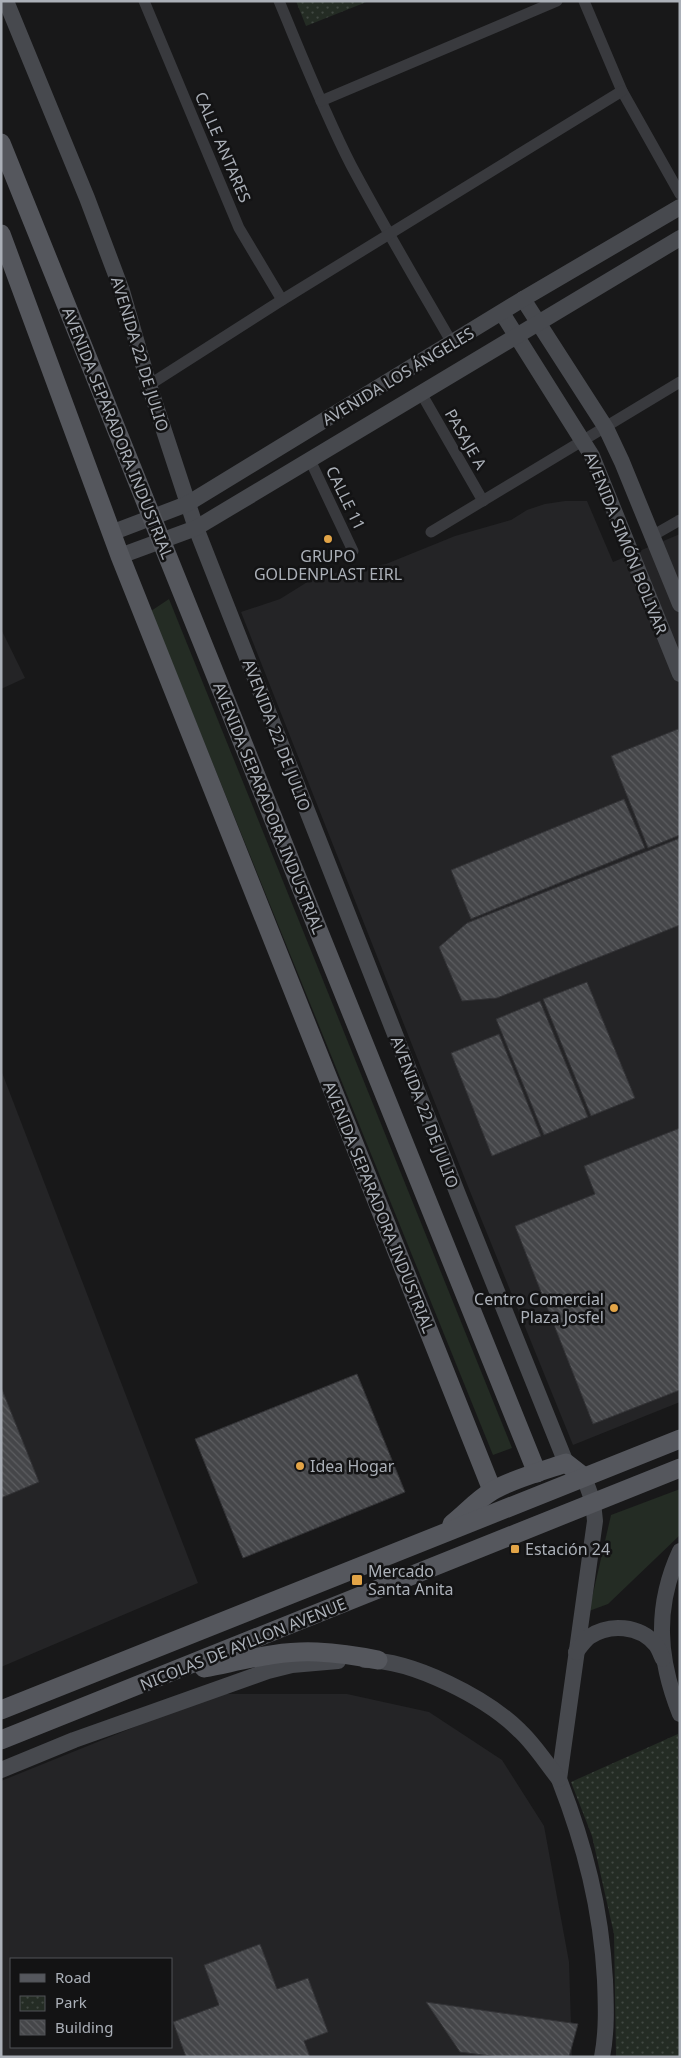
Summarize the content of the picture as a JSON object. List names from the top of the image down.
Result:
{
  "streets": {
    "main road": ["AVENIDA SEPARADORA INDUSTRIAL", "NICOLAS DE AYLLON AVENUE"],
    "street": [
      "CALLE ANTARES",
      "AVENIDA 22 DE JULIO",
      "AVENIDA LOS ÁNGELES",
      "PASAJE A",
      "CALLE 11",
      "AVENIDA SIMÓN BOLIVAR"
    ]
  },
  "crossings": [
    ["AVENIDA 22 DE JULIO", "AVENIDA LOS ÁNGELES"],
    ["AVENIDA LOS ÁNGELES", "AVENIDA SEPARADORA INDUSTRIAL"],
    ["AVENIDA LOS ÁNGELES", "PASAJE A"],
    ["AVENIDA LOS ÁNGELES", "CALLE 11"],
    ["AVENIDA LOS ÁNGELES", "AVENIDA SIMÓN BOLIVAR"]
  ],
  "places": {
    "other": ["GRUPO GOLDENPLAST EIRL", "Centro Comercial Plaza Josfel", "Idea Hogar"],
    "transit": ["Estación 24", "Mercado Santa Anita"]
  },
  "legend": ["Road", "Park", "Building"]
}
